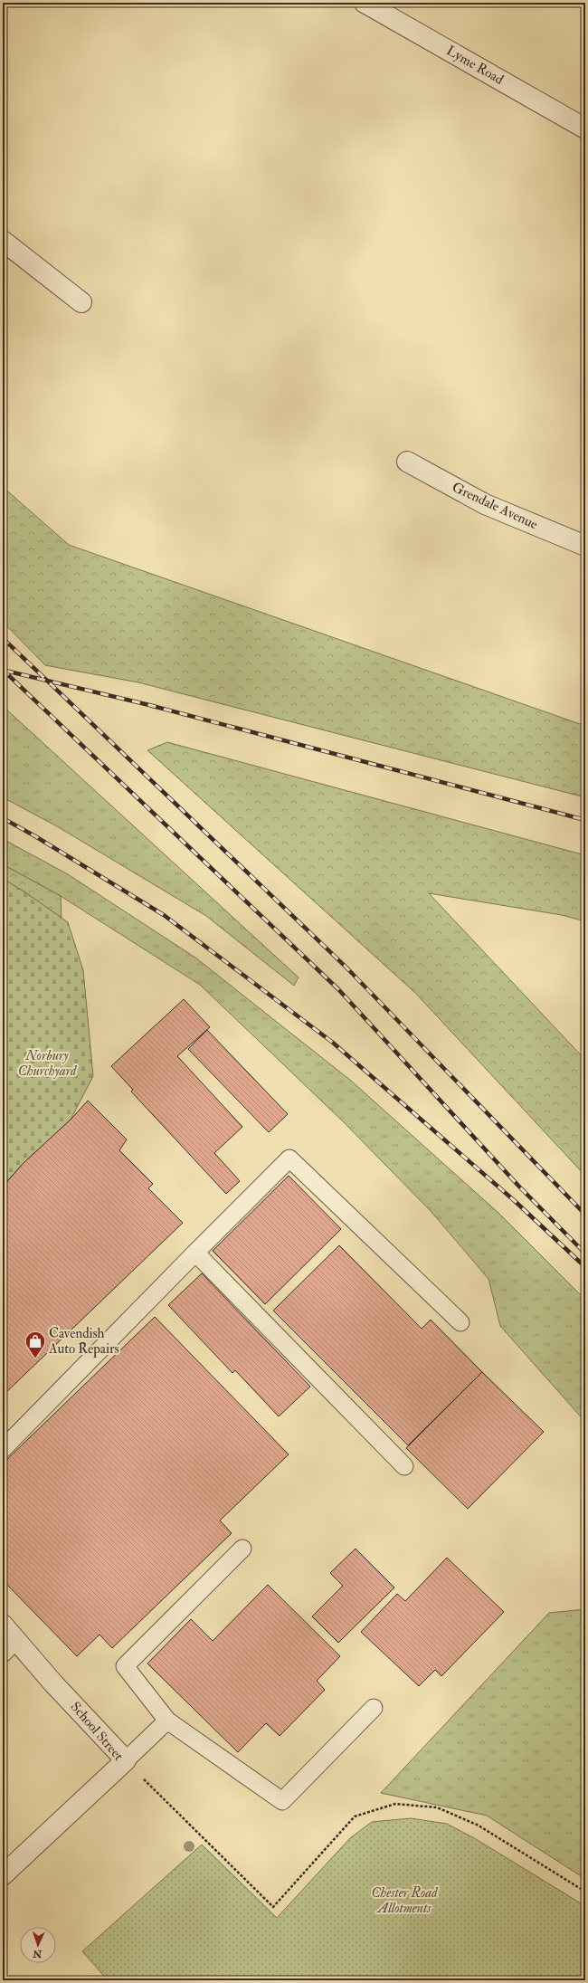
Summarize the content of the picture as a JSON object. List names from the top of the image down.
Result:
{
  "streets": {
    "street": ["Lyme Road", "Grendale Avenue", "School Street"]
  },
  "parks": ["Norbury Churchyard", "Chester Road Allotments"],
  "places": {
    "shop": ["Cavendish Auto Repairs"]
  },
  "north": "bottom"
}
